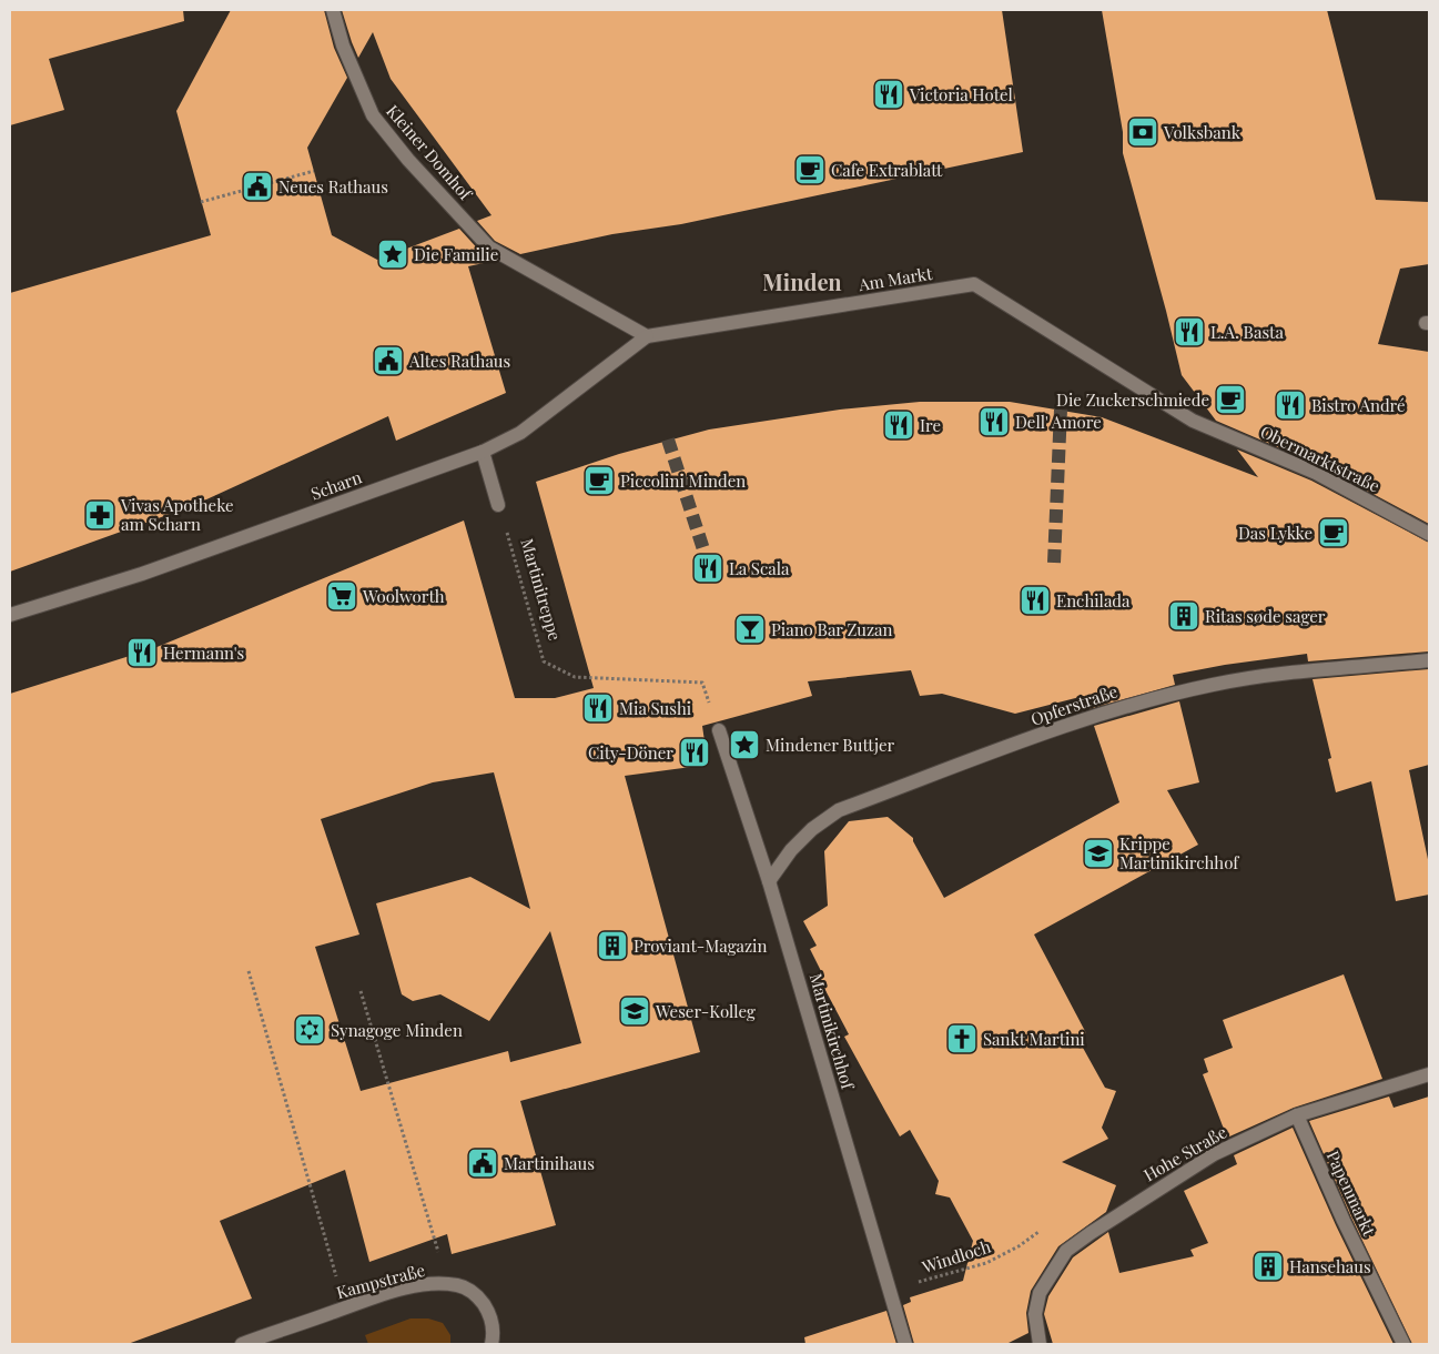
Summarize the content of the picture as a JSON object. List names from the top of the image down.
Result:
{
  "streets": {
    "street": [
      "Kleiner Domhof",
      "Am Markt",
      "Obermarktstraße",
      "Scharn",
      "Opferstraße",
      "Martinikirchhof",
      "Hohe Straße",
      "Papenmarkt",
      "Kampstraße"
    ],
    "path": ["Martinitreppe", "Windloch"]
  },
  "crossings": [
    ["Kleiner Domhof", "Am Markt"],
    ["Kleiner Domhof", "Scharn"],
    ["Am Markt", "Obermarktstraße"],
    ["Am Markt", "Scharn"],
    ["Martinitreppe", "Martinikirchhof"],
    ["Opferstraße", "Martinikirchhof"],
    ["Martinikirchhof", "Windloch"],
    ["Hohe Straße", "Papenmarkt"],
    ["Hohe Straße", "Windloch"]
  ],
  "districts": ["Minden"],
  "places": {
    "restaurant": [
      "Victoria Hotel",
      "L.A. Basta",
      "Bistro André",
      "Dell' Amore",
      "Ire",
      "La Scala",
      "Enchilada",
      "Hermann's",
      "Mia Sushi",
      "City-Döner"
    ],
    "bank": ["Volksbank"],
    "cafe": [
      "Cafe Extrablatt",
      "Die Zuckerschmiede",
      "Piccolini Minden",
      "Das Lykke"
    ],
    "public building": ["Neues Rathaus", "Altes Rathaus", "Martinihaus"],
    "place": ["Die Familie", "Mindener Buttjer"],
    "pharmacy": ["Vivas Apotheke am Scharn"],
    "supermarket": ["Woolworth"],
    "building": ["Ritas søde sager", "Proviant-Magazin", "Hansehaus"],
    "bar": ["Piano Bar Zuzan"],
    "school or university": ["Krippe Martinikirchhof", "Weser-Kolleg"],
    "synagogue": ["Synagoge Minden"],
    "church": ["Sankt Martini"]
  }
}
